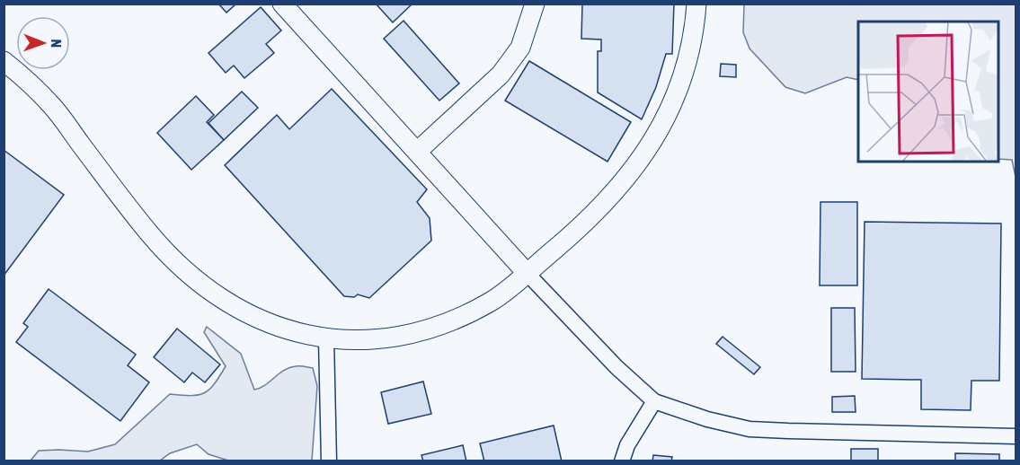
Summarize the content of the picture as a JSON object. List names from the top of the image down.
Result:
{
  "north": "right"
}
